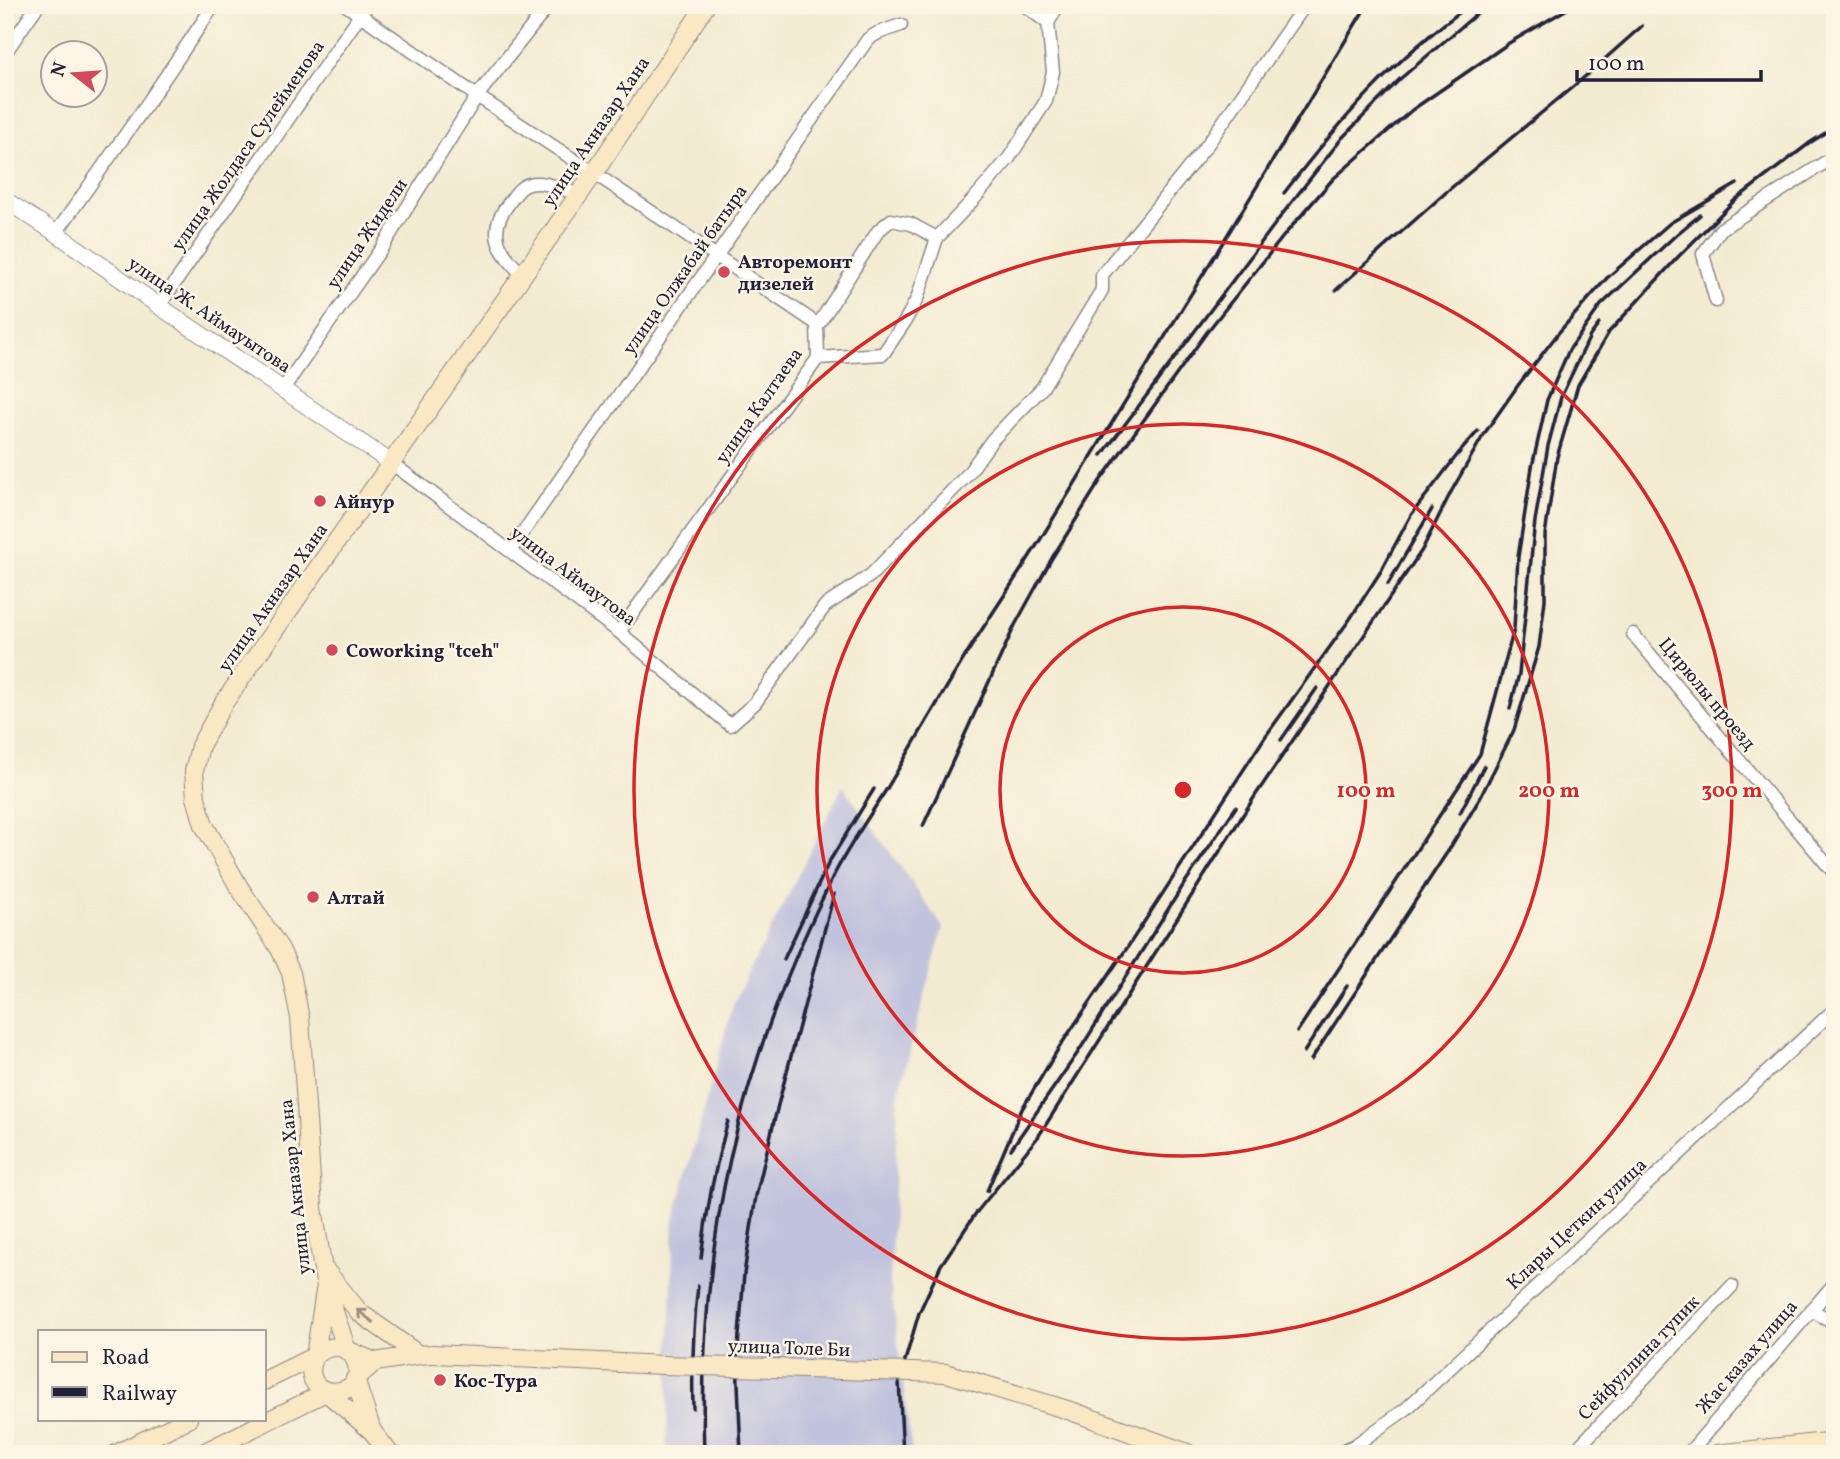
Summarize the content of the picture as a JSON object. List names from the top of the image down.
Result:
{
  "streets": {
    "main road": ["улица Акназар Хана", "улица Толе Би"],
    "street": [
      "улица Жолдаса Сулейменова",
      "улица Жидели",
      "улица Олжабай батыра",
      "улица Ж. Аймауытова",
      "улица Калтаева",
      "улица Аймаутова",
      "Цирюлы проезд",
      "Клары Цеткин улица",
      "Жас казах улица",
      "Сейфуллина тупик"
    ]
  },
  "crossings": [
    ["улица Акназар Хана", "улица Ж. Аймауытова"],
    ["улица Акназар Хана", "улица Аймаутова"],
    ["улица Жолдаса Сулейменова", "улица Ж. Аймауытова"],
    ["улица Жидели", "улица Ж. Аймауытова"],
    ["улица Олжабай батыра", "улица Аймаутова"],
    ["улица Ж. Аймауытова", "улица Аймаутова"],
    ["улица Калтаева", "улица Аймаутова"]
  ],
  "places": [
    "Авторемонт дизелей",
    "Айнур",
    "Coworking \"tceh\"",
    "Алтай",
    "Кос-Тура"
  ],
  "legend": ["Road", "Railway"],
  "scale_bar": "100 m",
  "north": "left",
  "rings": ["100 m", "200 m", "300 m"]
}
